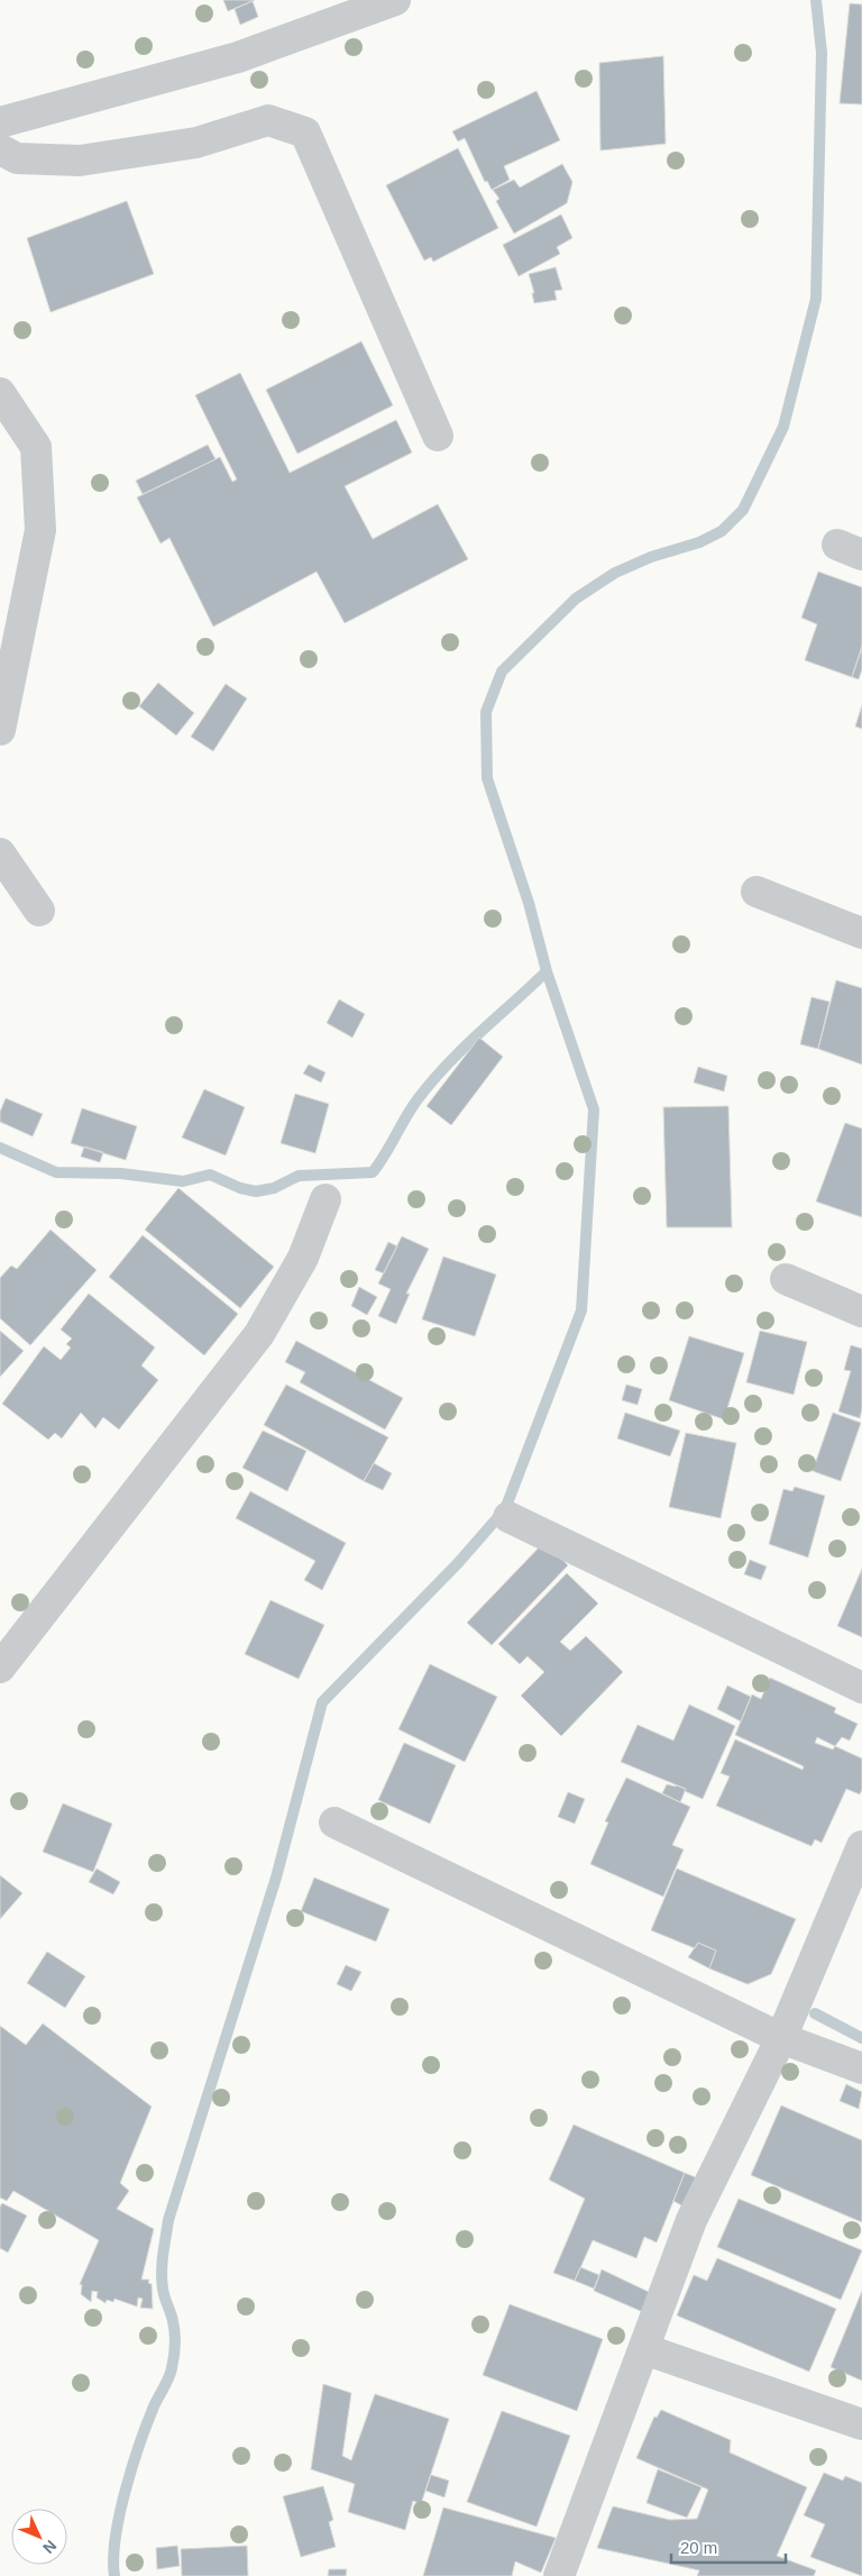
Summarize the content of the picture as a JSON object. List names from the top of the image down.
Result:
{
  "scale_bar": "20 m",
  "north": "bottom right"
}
